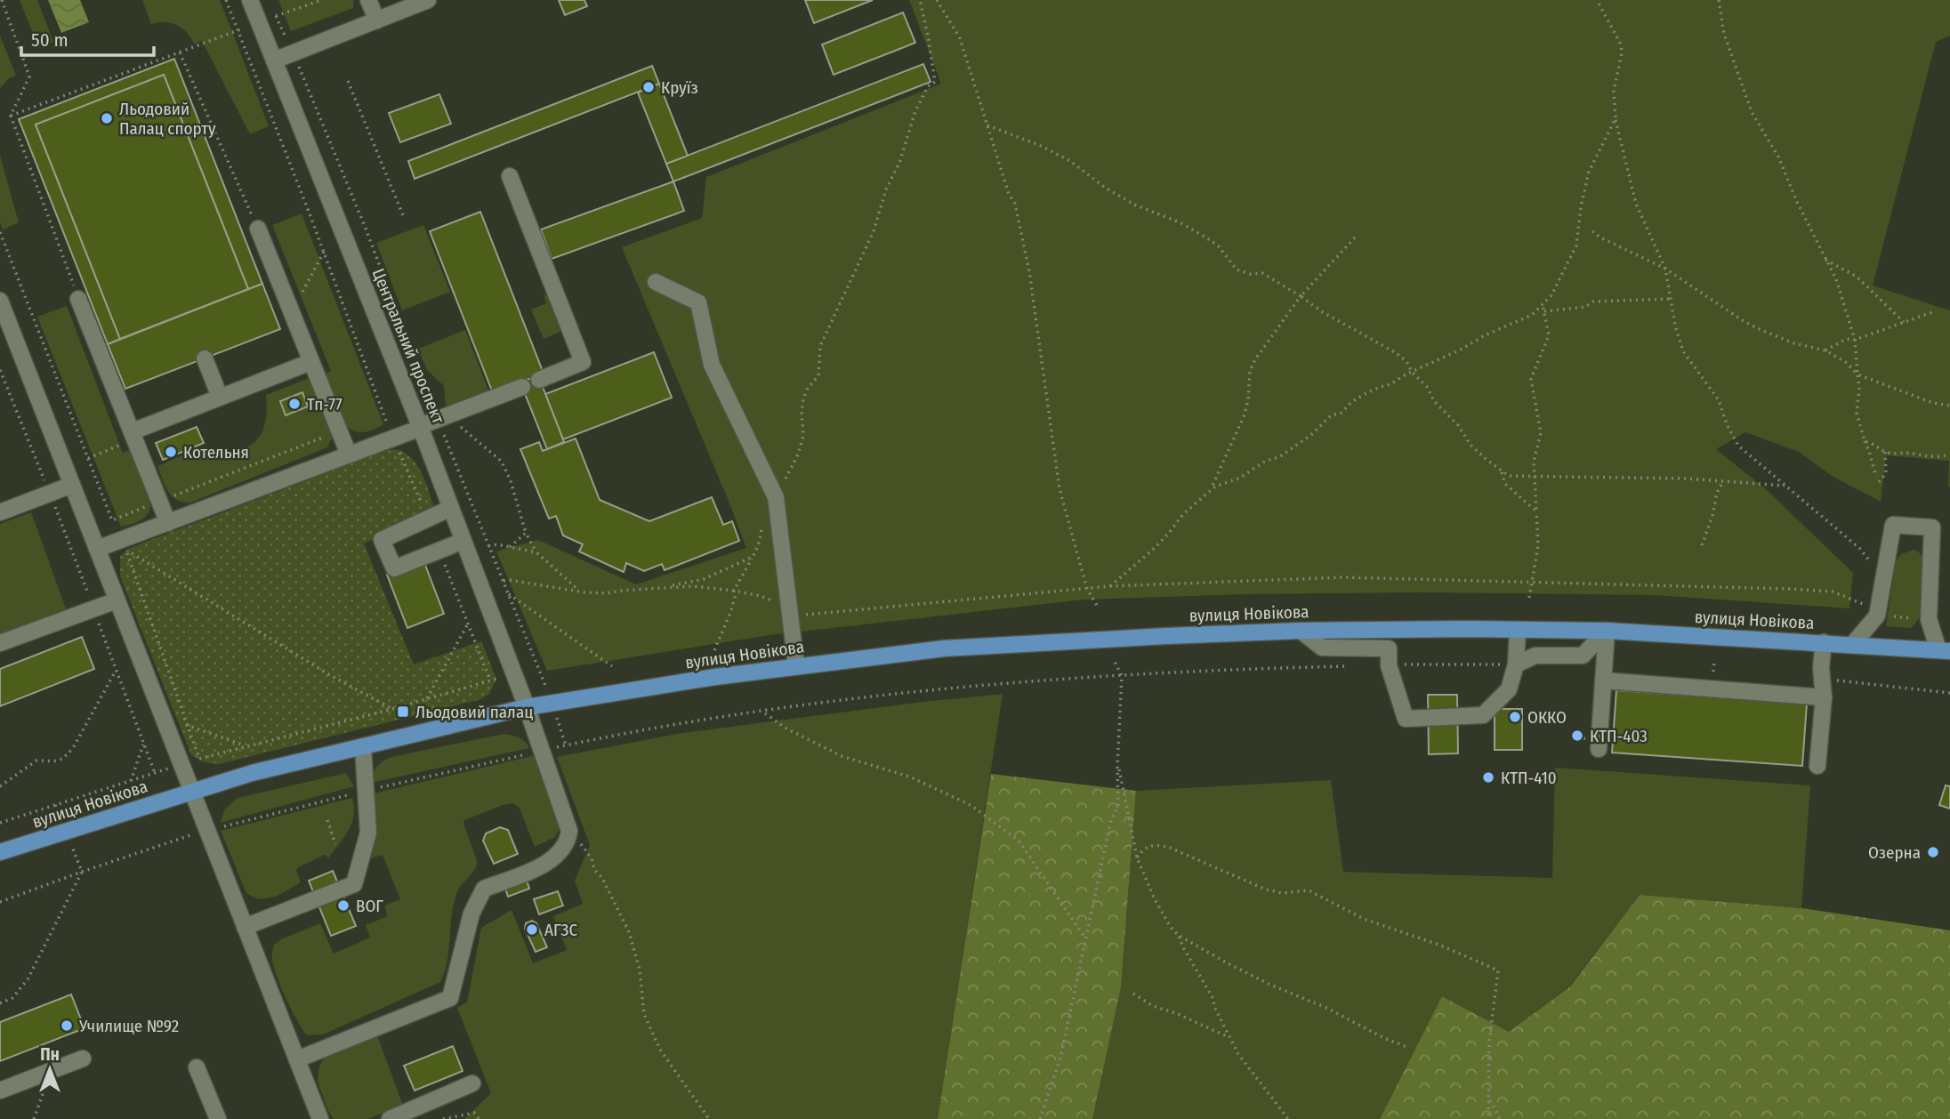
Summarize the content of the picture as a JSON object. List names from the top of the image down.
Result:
{
  "streets": {
    "main road": ["вулиця Новікова"],
    "street": ["Центральний проспект"]
  },
  "crossings": [
    ["Центральний проспект", "вулиця Новікова"]
  ],
  "places": {
    "other": [
      "Круїз",
      "Льодовий Палац спорту",
      "Тп-77",
      "Котельня",
      "ОККО",
      "КТП-403",
      "КТП-410",
      "Озерна",
      "ВОГ",
      "АГЗС",
      "Училище №92"
    ],
    "transit": ["Льодовий палац"]
  },
  "scale_bar": "50 m",
  "north": "top"
}
